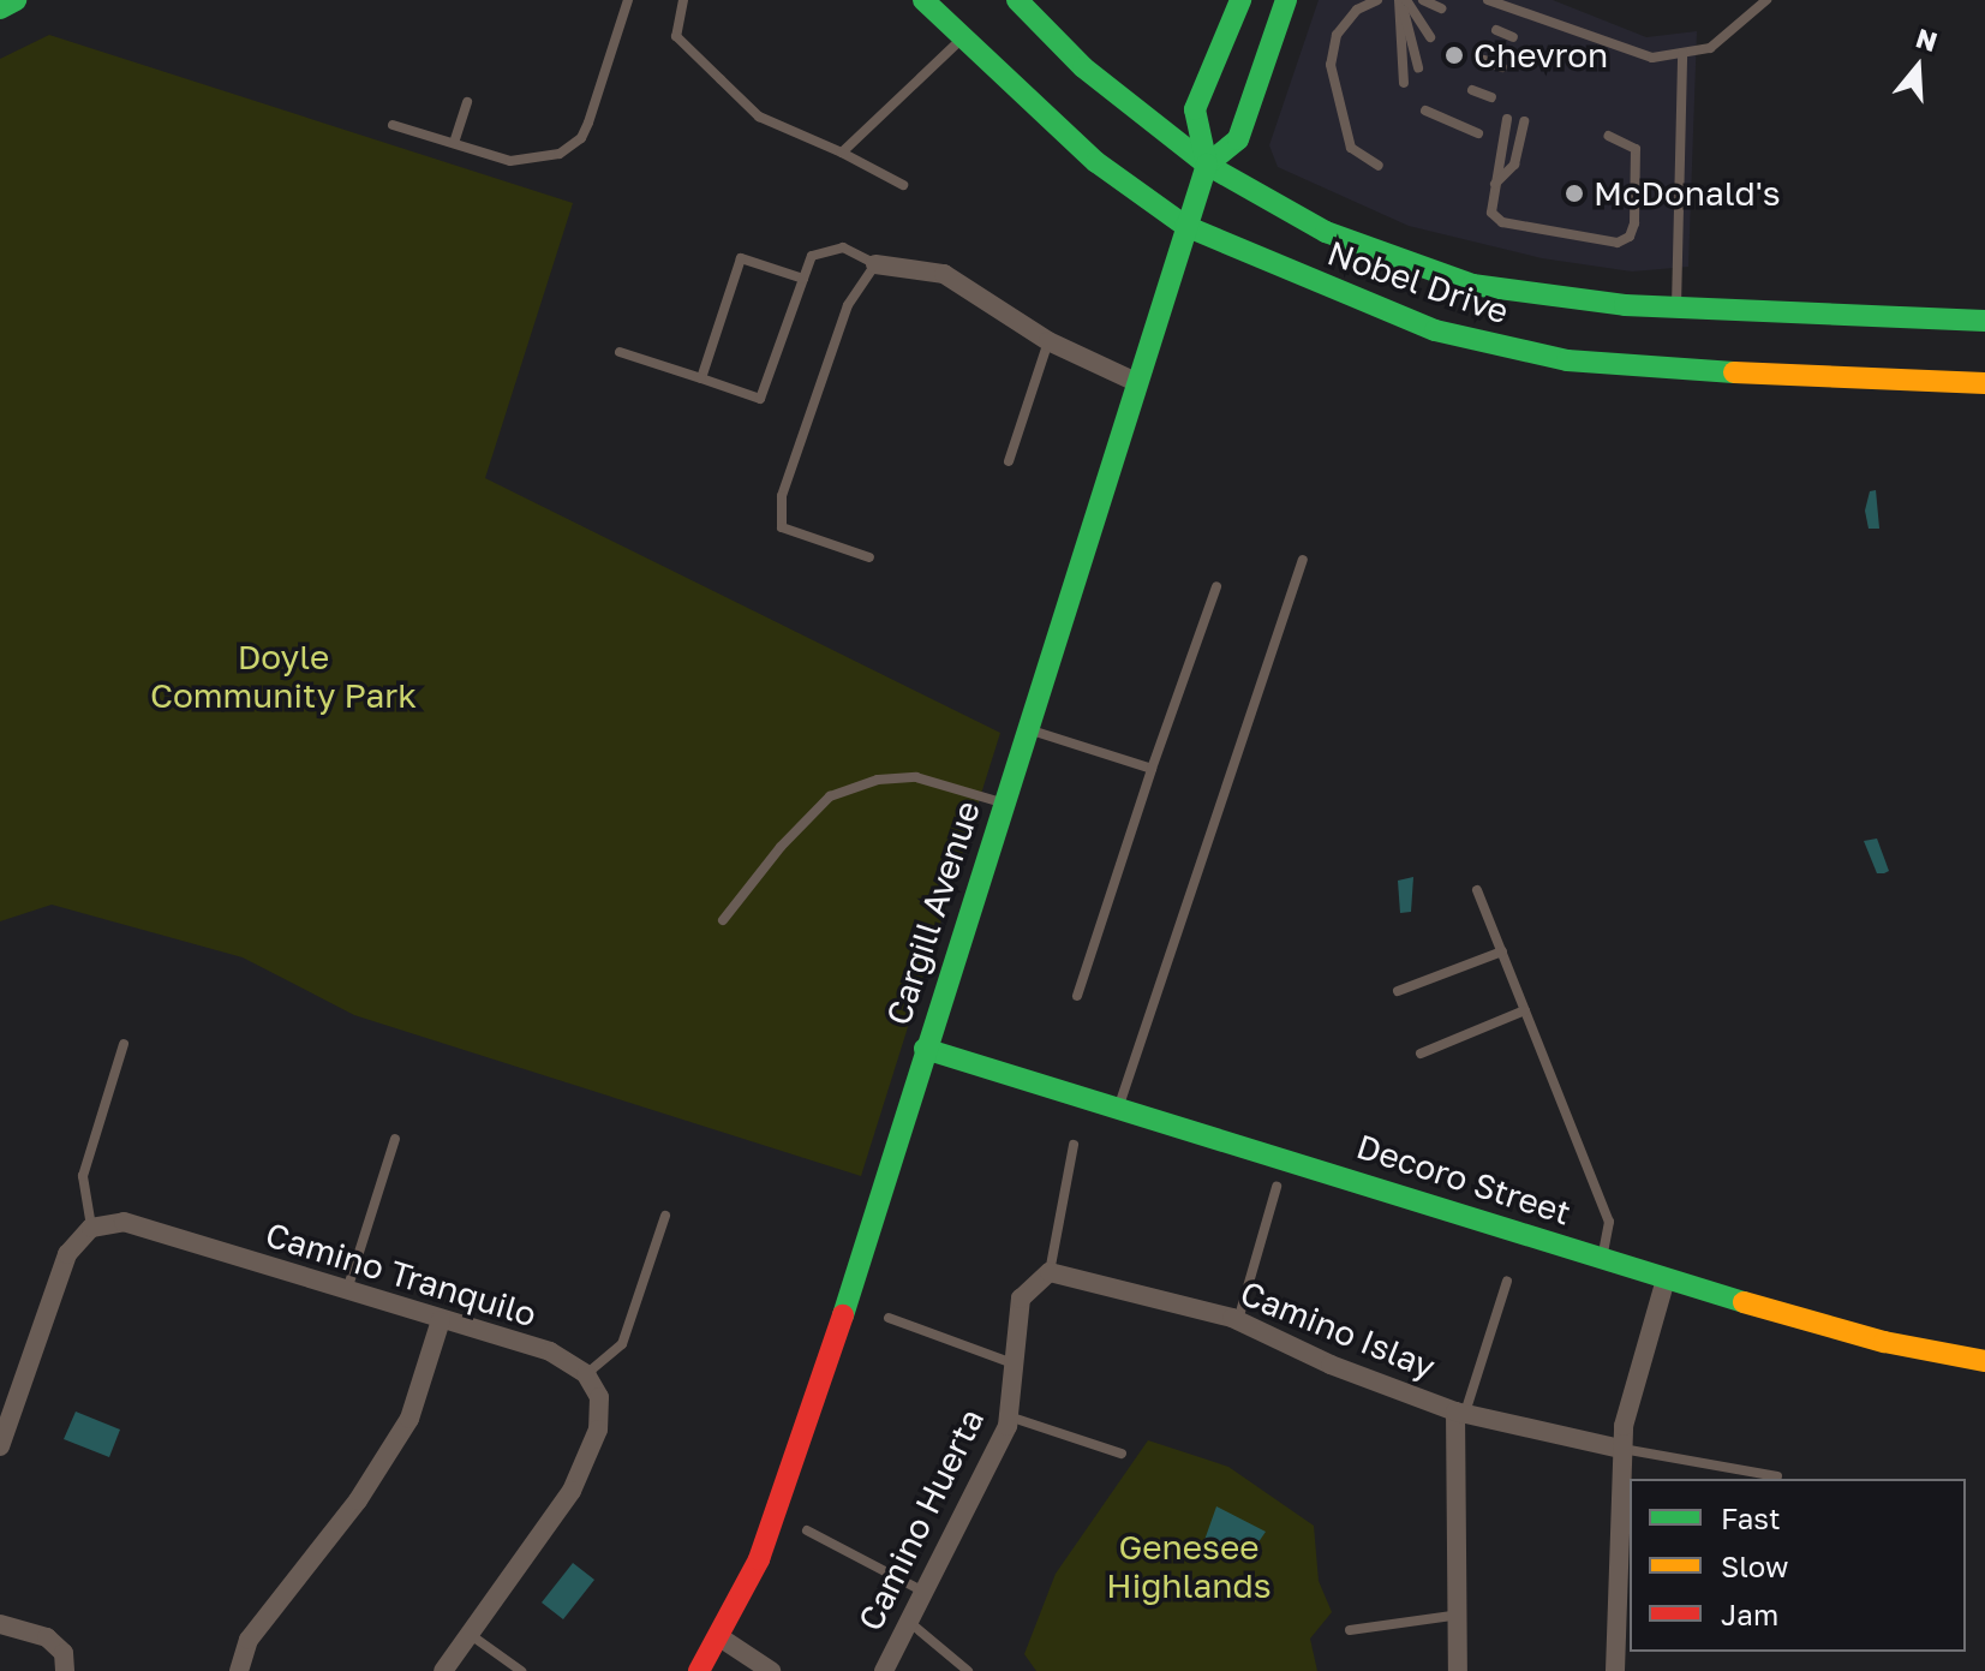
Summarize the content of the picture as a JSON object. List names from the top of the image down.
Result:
{
  "streets": {
    "street": [
      "Nobel Drive",
      "Cargill Avenue",
      "Decoro Street",
      "Camino Tranquilo",
      "Camino Islay",
      "Camino Huerta"
    ]
  },
  "crossings": [
    ["Nobel Drive", "Cargill Avenue"],
    ["Cargill Avenue", "Decoro Street"],
    ["Camino Islay", "Camino Huerta"]
  ],
  "parks": ["Doyle Community Park", "Genesee Highlands"],
  "places": ["Chevron", "McDonald's"],
  "legend": ["Fast", "Slow", "Jam"],
  "north": "top"
}
